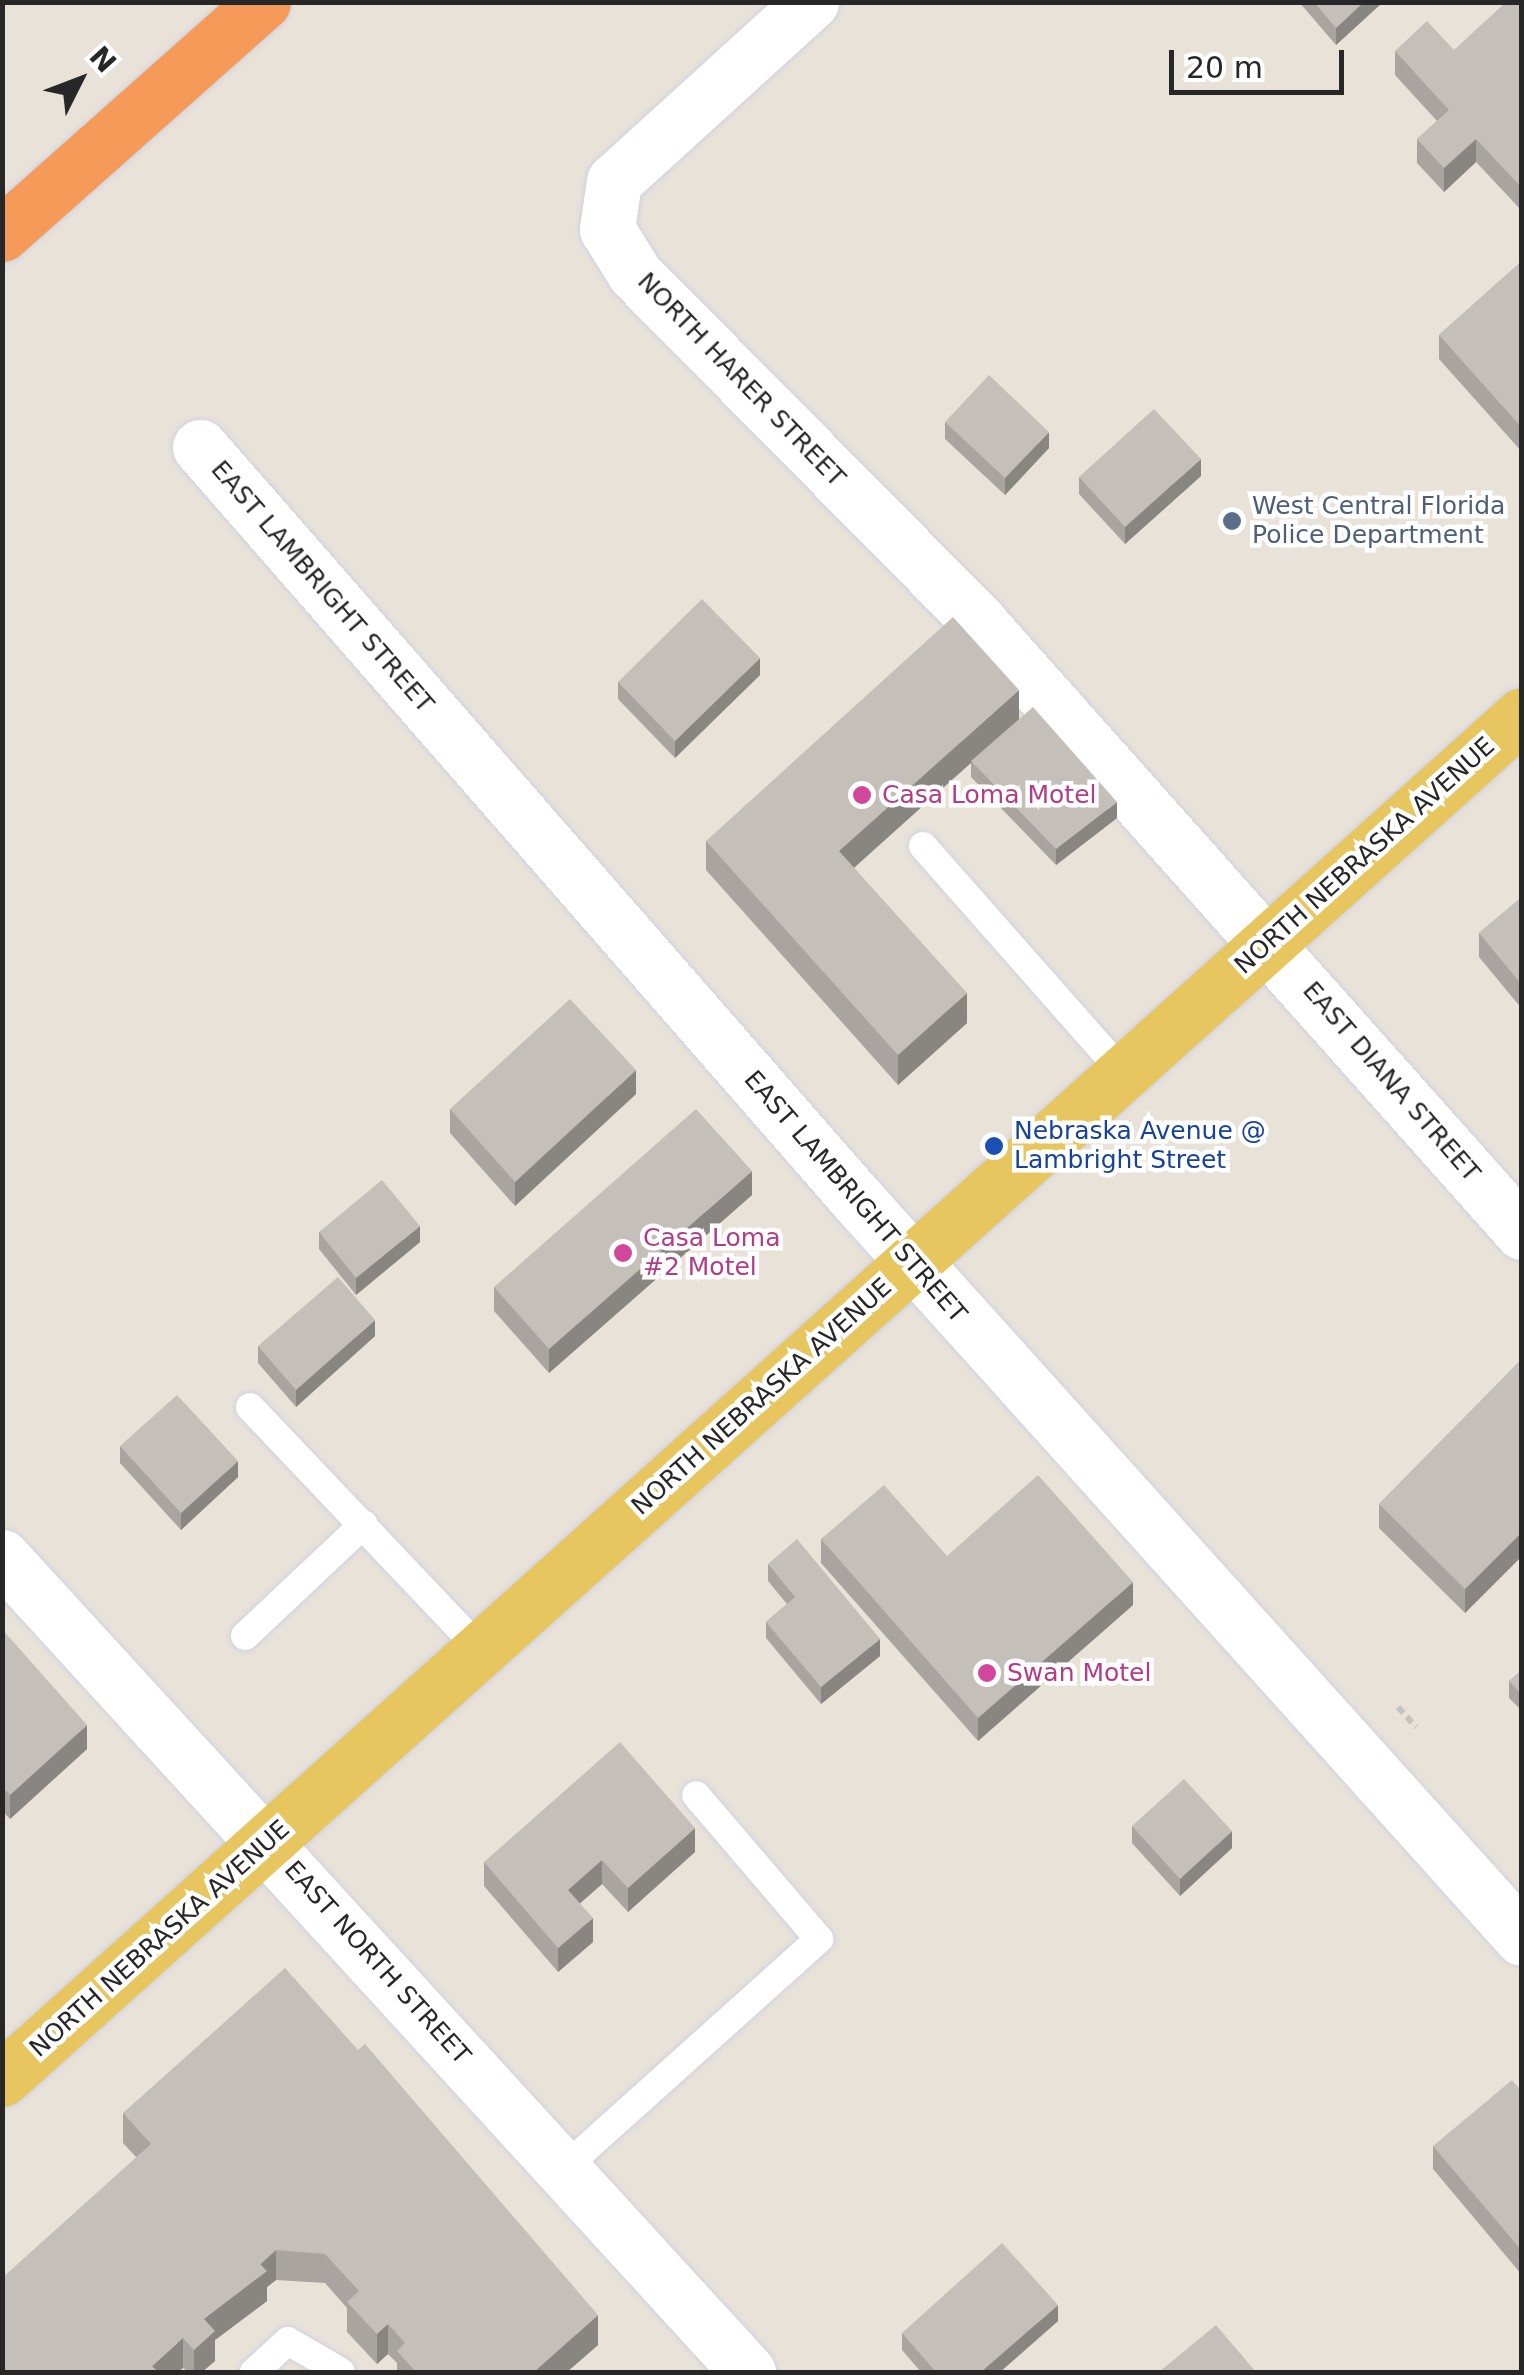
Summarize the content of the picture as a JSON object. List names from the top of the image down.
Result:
{
  "streets": {
    "main road": ["NORTH NEBRASKA AVENUE"],
    "street": [
      "NORTH HARER STREET",
      "EAST LAMBRIGHT STREET",
      "EAST DIANA STREET",
      "EAST NORTH STREET"
    ]
  },
  "crossings": [
    ["NORTH HARER STREET", "EAST DIANA STREET"],
    ["EAST LAMBRIGHT STREET", "NORTH NEBRASKA AVENUE"],
    ["NORTH NEBRASKA AVENUE", "EAST DIANA STREET"],
    ["NORTH NEBRASKA AVENUE", "EAST NORTH STREET"]
  ],
  "places": [
    "West Central Florida Police Department",
    "Casa Loma Motel",
    "Nebraska Avenue @ Lambright Street",
    "Casa Loma #2 Motel",
    "Swan Motel"
  ],
  "scale_bar": "20 m",
  "north": "top right"
}
